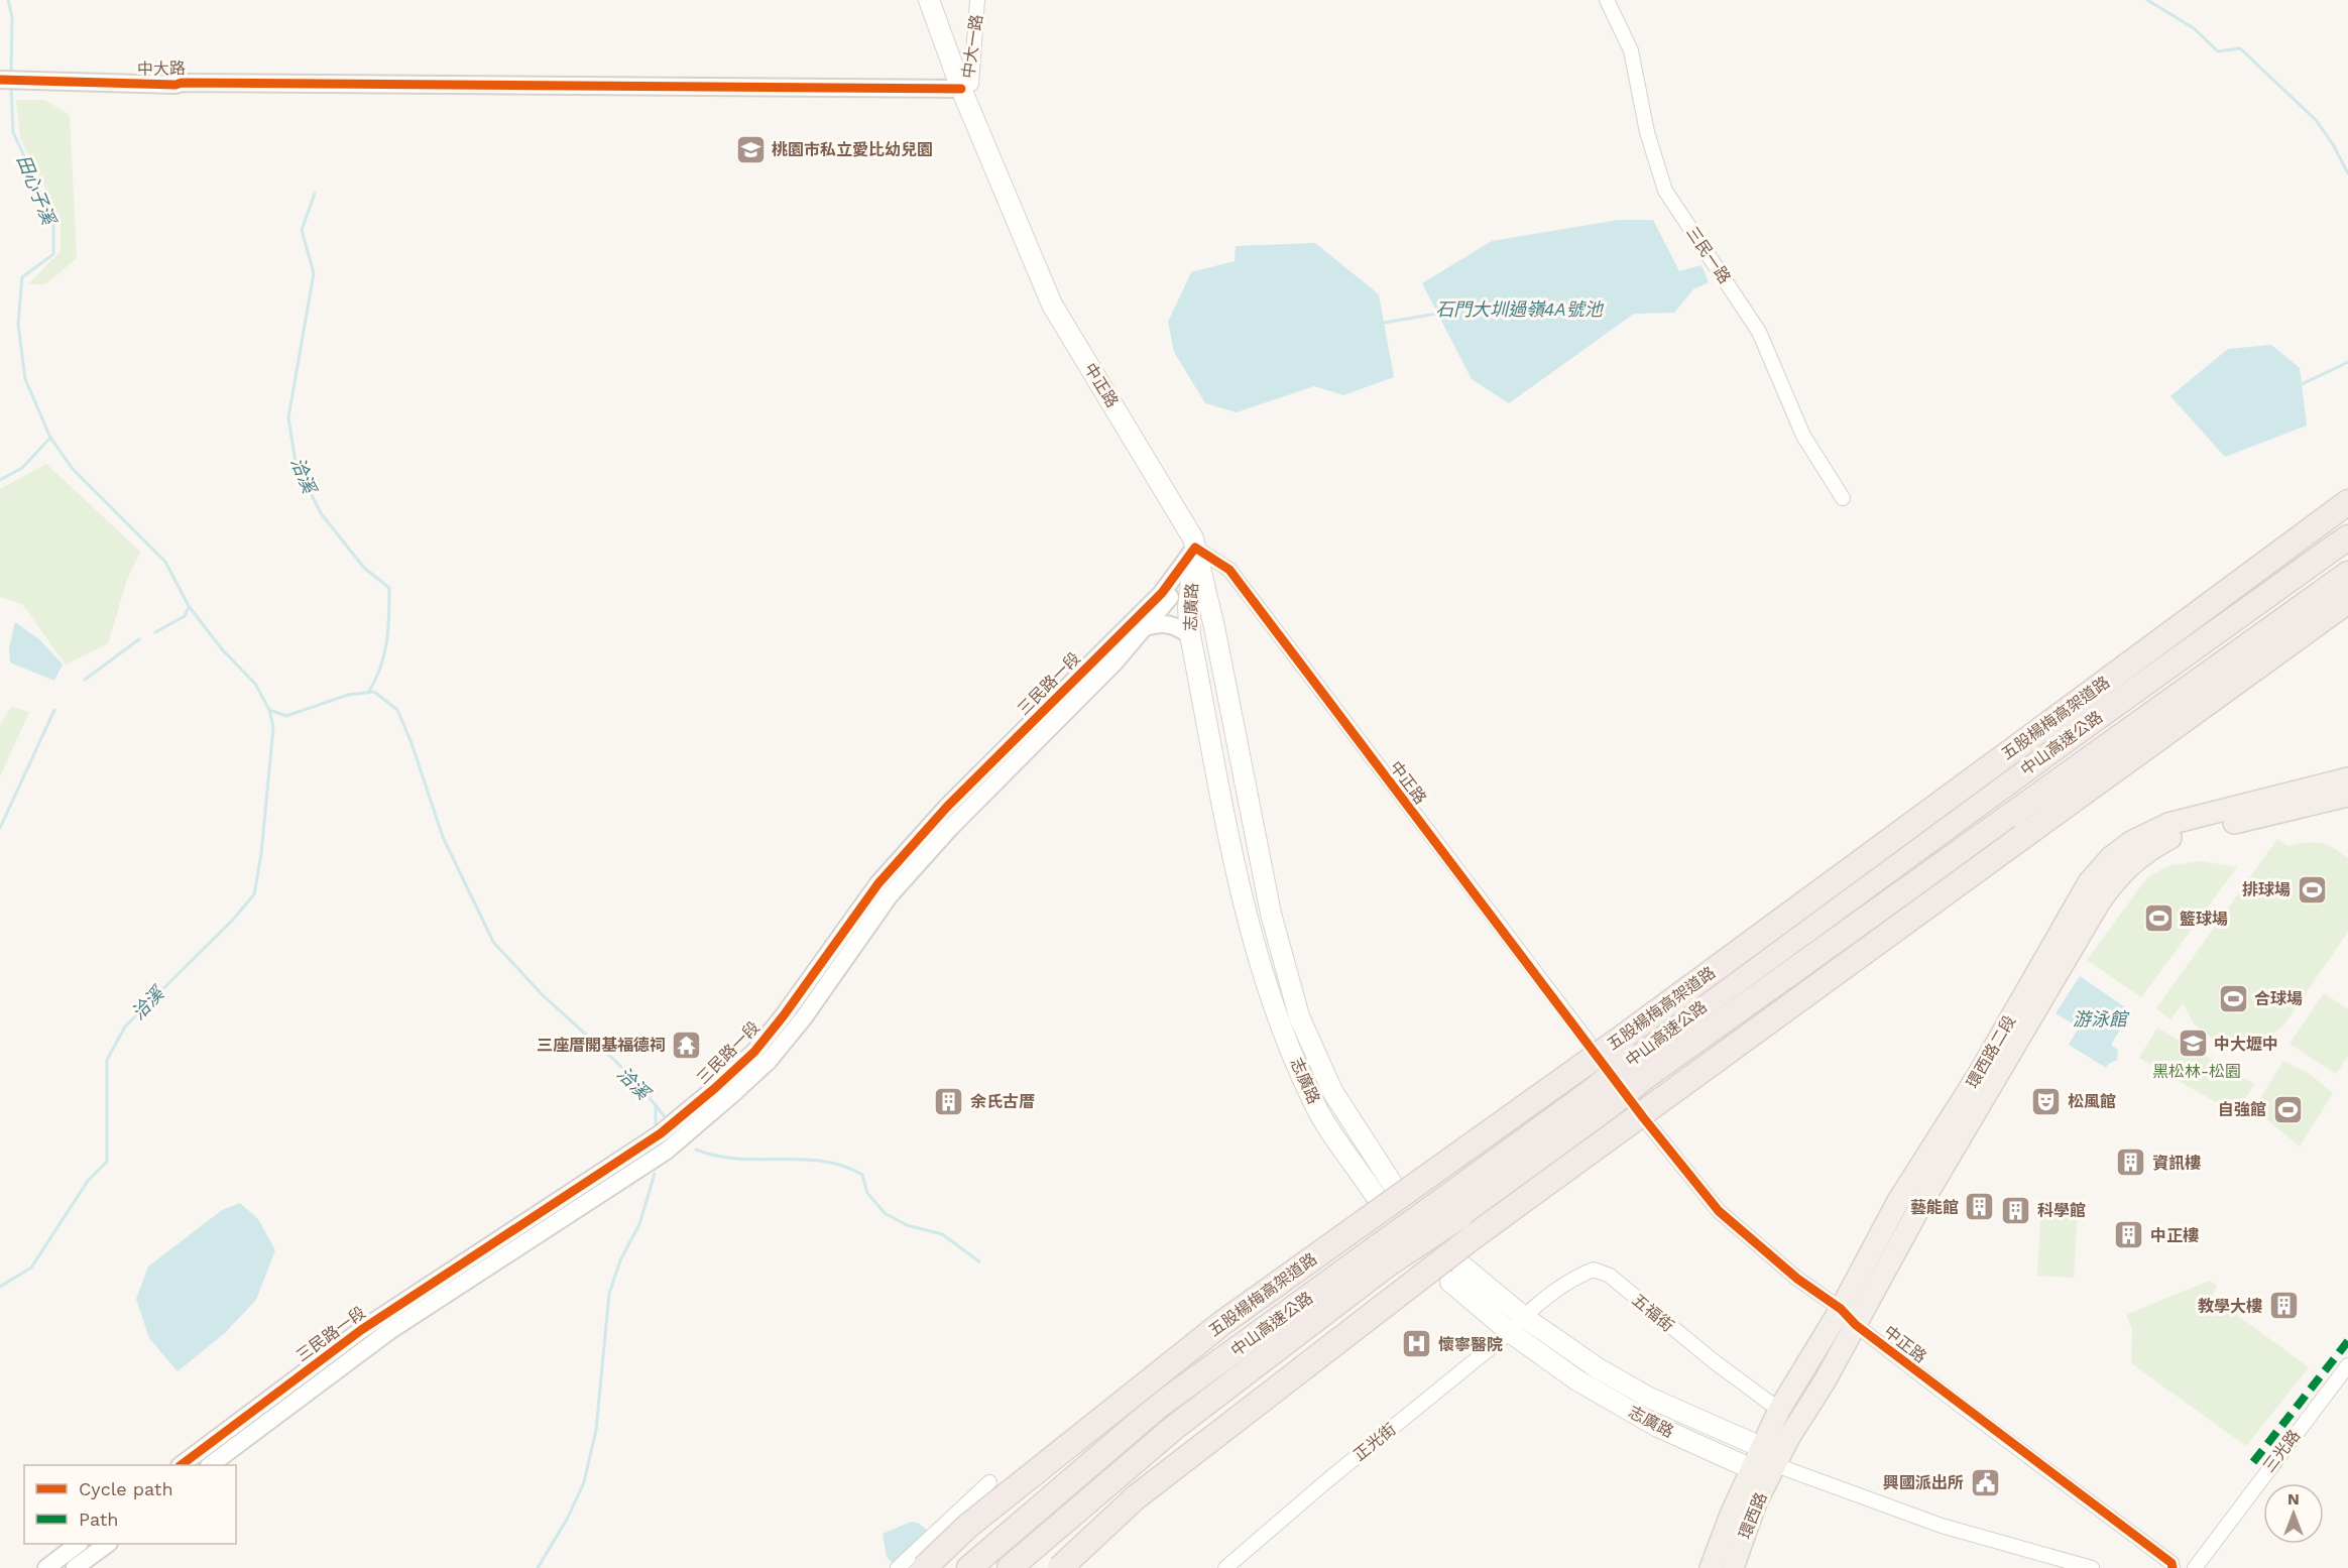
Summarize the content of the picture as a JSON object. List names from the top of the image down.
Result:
{
  "streets": {
    "highway": ["五股楊梅高架道路", "中山高速公路"],
    "main road": [
      "中正路",
      "志廣路",
      "環西路二段",
      "環西路"
    ],
    "street": [
      "中大一路",
      "中大路",
      "三民一路",
      "三民路一段",
      "五福街",
      "正光街",
      "三光路"
    ]
  },
  "crossings": [
    ["中大一路", "中大路"],
    ["中大一路", "中正路"],
    ["中大路", "中正路"],
    ["中正路", "志廣路"],
    ["中正路", "三民路一段"],
    ["中正路", "環西路二段"],
    ["志廣路", "三民路一段"],
    ["志廣路", "環西路二段"],
    ["志廣路", "五福街"],
    ["志廣路", "正光街"],
    ["志廣路", "環西路"],
    ["環西路二段", "五福街"],
    ["環西路二段", "環西路"],
    ["五福街", "正光街"]
  ],
  "water": [
    "田心子溪",
    "石門大圳過嶺4A號池",
    "洽溪",
    "游泳館"
  ],
  "parks": ["黑松林-松園"],
  "places": {
    "school or university": ["桃園市私立愛比幼兒園", "中大壢中"],
    "sports": [
      "排球場",
      "籃球場",
      "合球場",
      "自強館"
    ],
    "temple": ["三座厝開基福德祠"],
    "building": [
      "余氏古厝",
      "資訊樓",
      "藝能館",
      "科學館",
      "中正樓",
      "教學大樓"
    ],
    "theatre": ["松風館"],
    "hospital": ["懷寧醫院"],
    "public building": ["興國派出所"]
  },
  "legend": ["Cycle path", "Path"],
  "north": "top"
}
